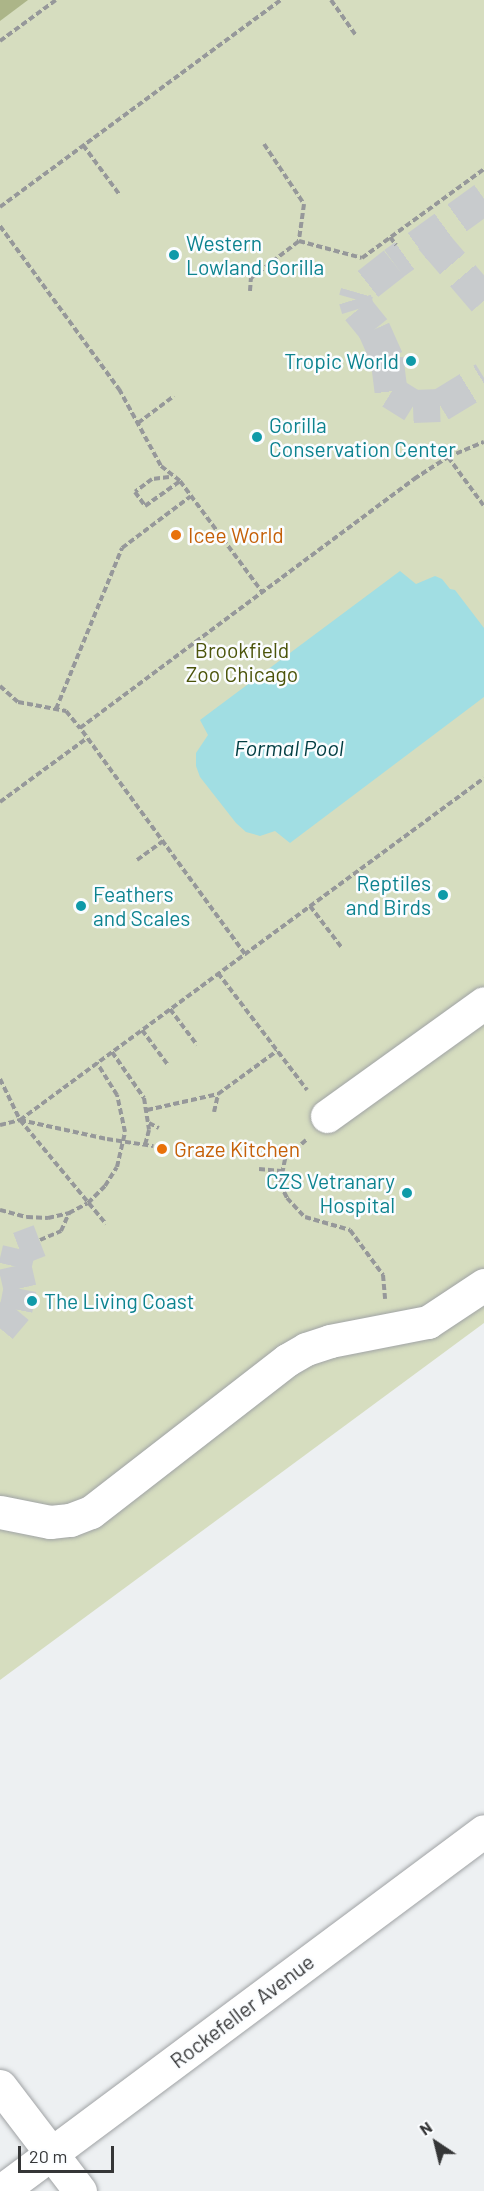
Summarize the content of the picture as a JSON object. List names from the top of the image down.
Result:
{
  "streets": {
    "street": ["Rockefeller Avenue"]
  },
  "water": ["Formal Pool"],
  "parks": ["Brookfield Zoo Chicago"],
  "places": [
    "Western Lowland Gorilla",
    "Tropic World",
    "Gorilla Conservation Center",
    "Icee World",
    "Reptiles and Birds",
    "Feathers and Scales",
    "Graze Kitchen",
    "CZS Vetranary Hospital",
    "The Living Coast"
  ],
  "scale_bar": "20 m",
  "north": "top left"
}
